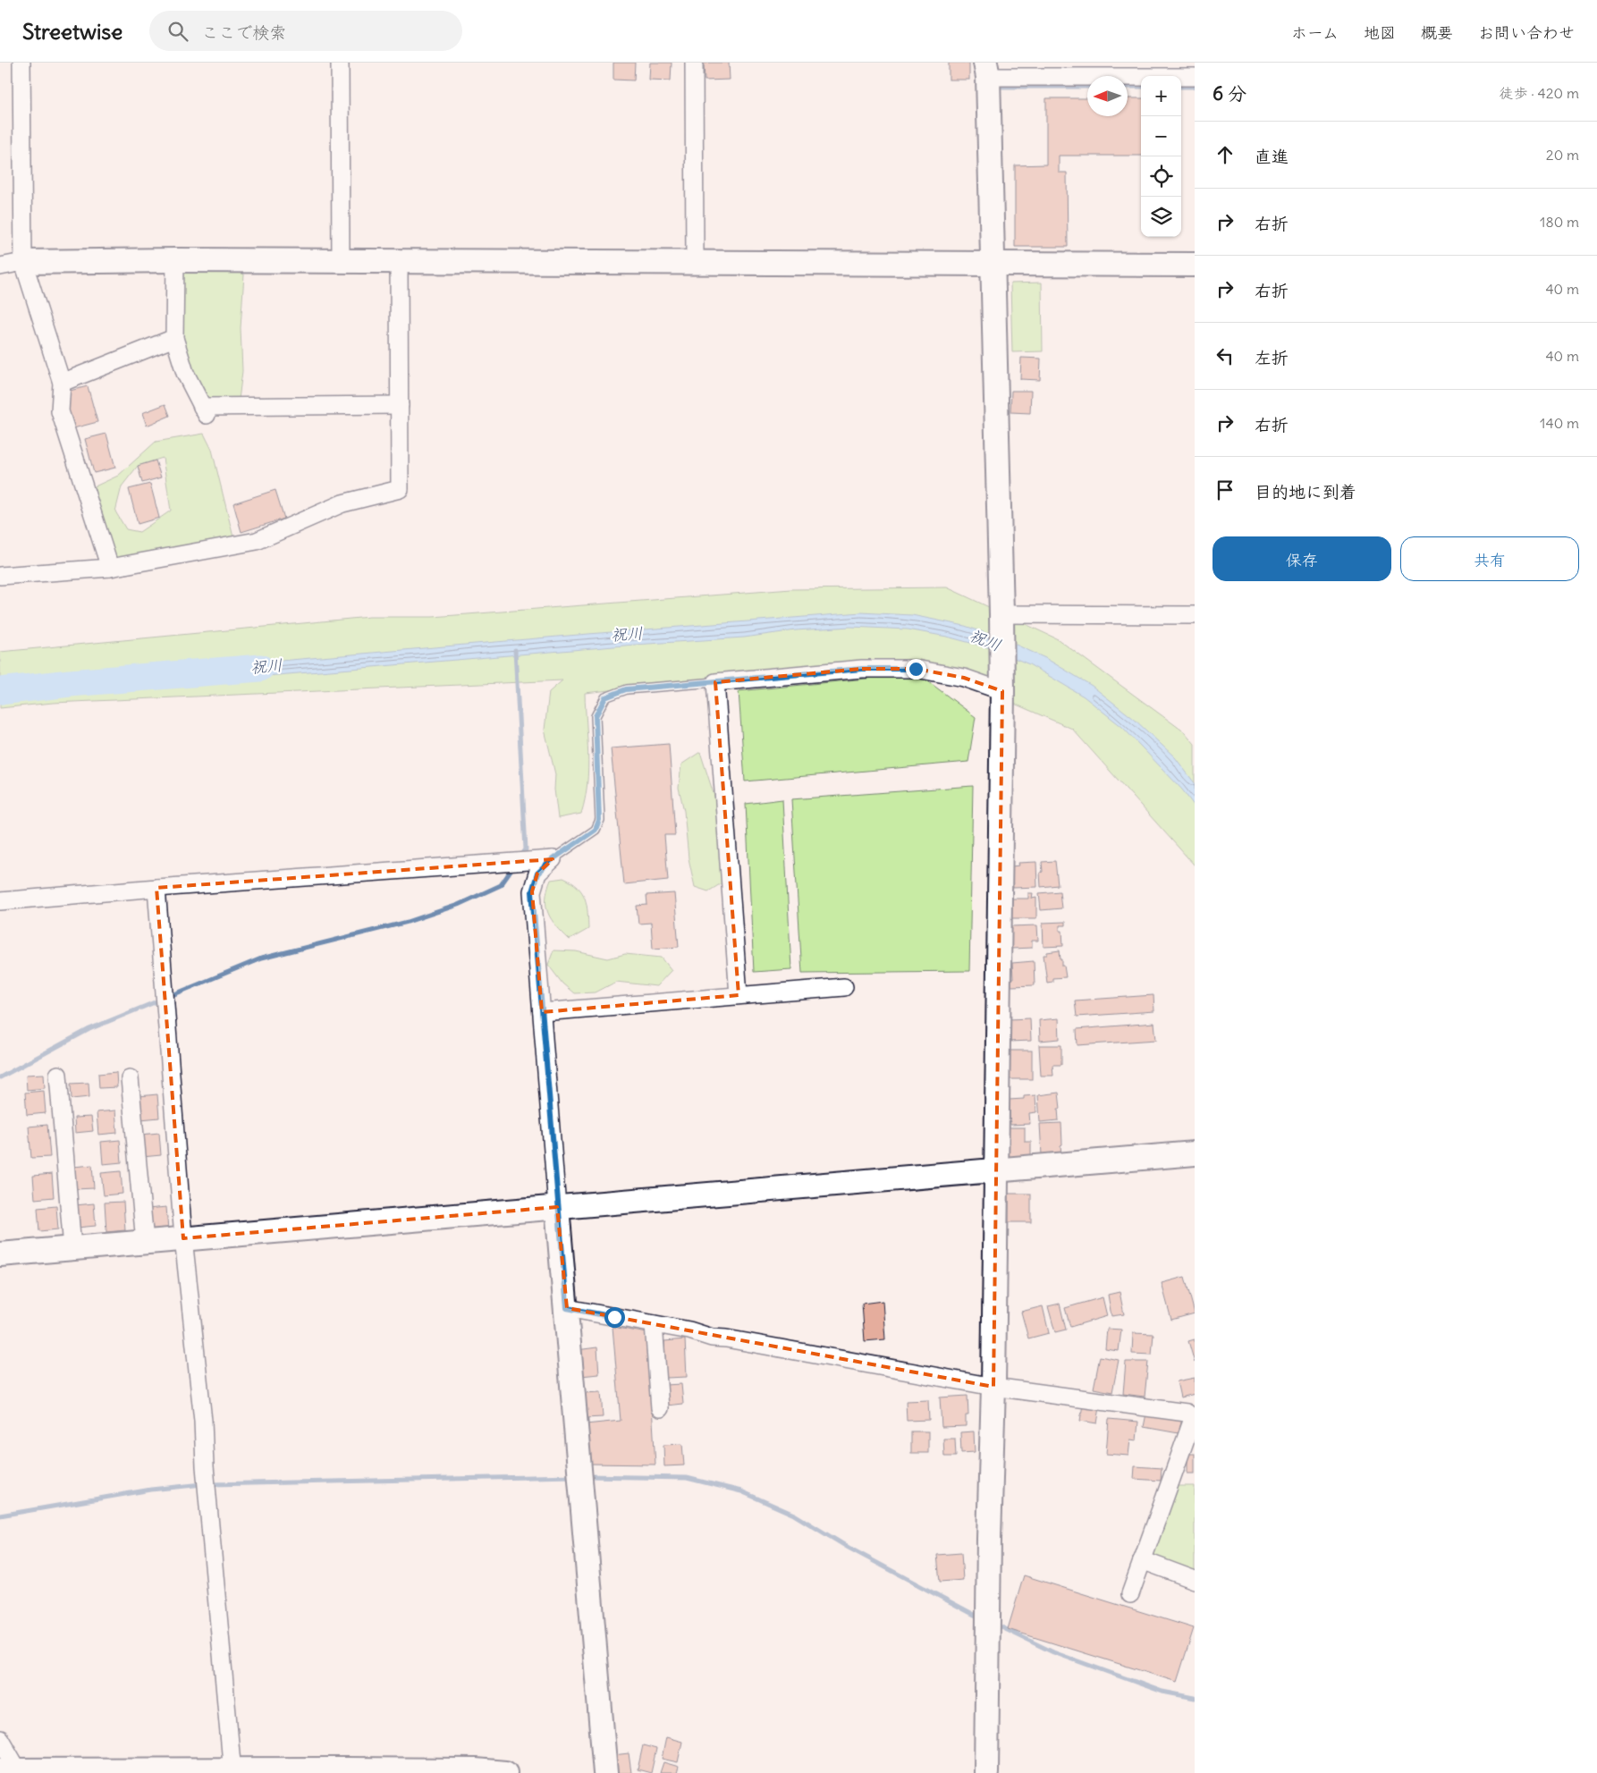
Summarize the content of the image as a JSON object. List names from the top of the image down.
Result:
{
  "water": ["祝川"],
  "north": "left",
  "page": {
    "header": "Streetwise",
    "search": "ここで検索",
    "nav": [
      "ホーム",
      "地図",
      "概要",
      "お問い合わせ"
    ],
    "heading": ["6 分", "徒歩 · 420 m"],
    "map_buttons": ["+", "−"],
    "list": [
      ["直進", "20 m"],
      ["右折", "180 m"],
      ["右折", "40 m"],
      ["左折", "40 m"],
      ["右折", "140 m"],
      "目的地に到着"
    ],
    "buttons": ["保存", "共有"]
  }
}
